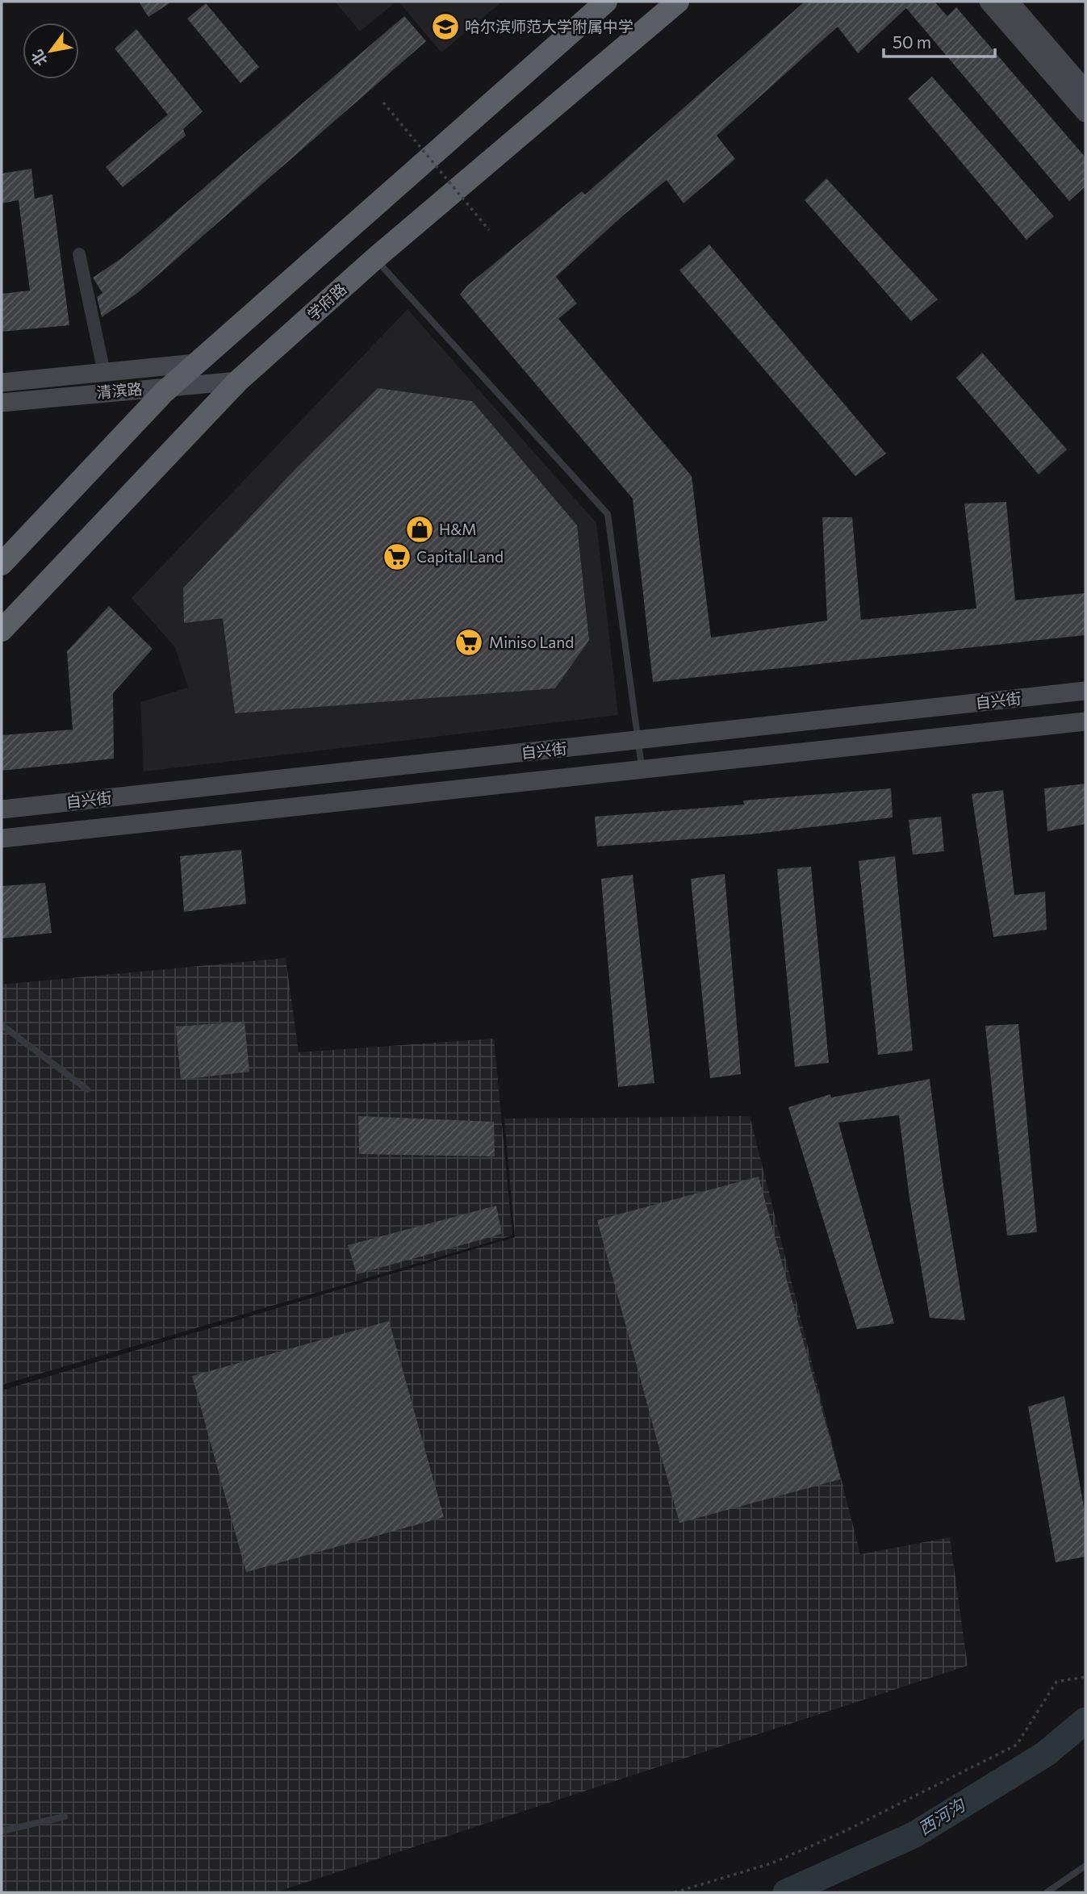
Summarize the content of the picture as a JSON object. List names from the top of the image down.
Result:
{
  "streets": {
    "highway": ["学府路"],
    "main road": ["清滨路", "自兴街"]
  },
  "crossings": [
    ["学府路", "清滨路"]
  ],
  "water": ["西河沟"],
  "places": {
    "school or university": ["哈尔滨师范大学附属中学"],
    "shop": ["H&M"],
    "supermarket": ["Capital Land", "Miniso Land"]
  },
  "scale_bar": "50 m",
  "north": "bottom left"
}
